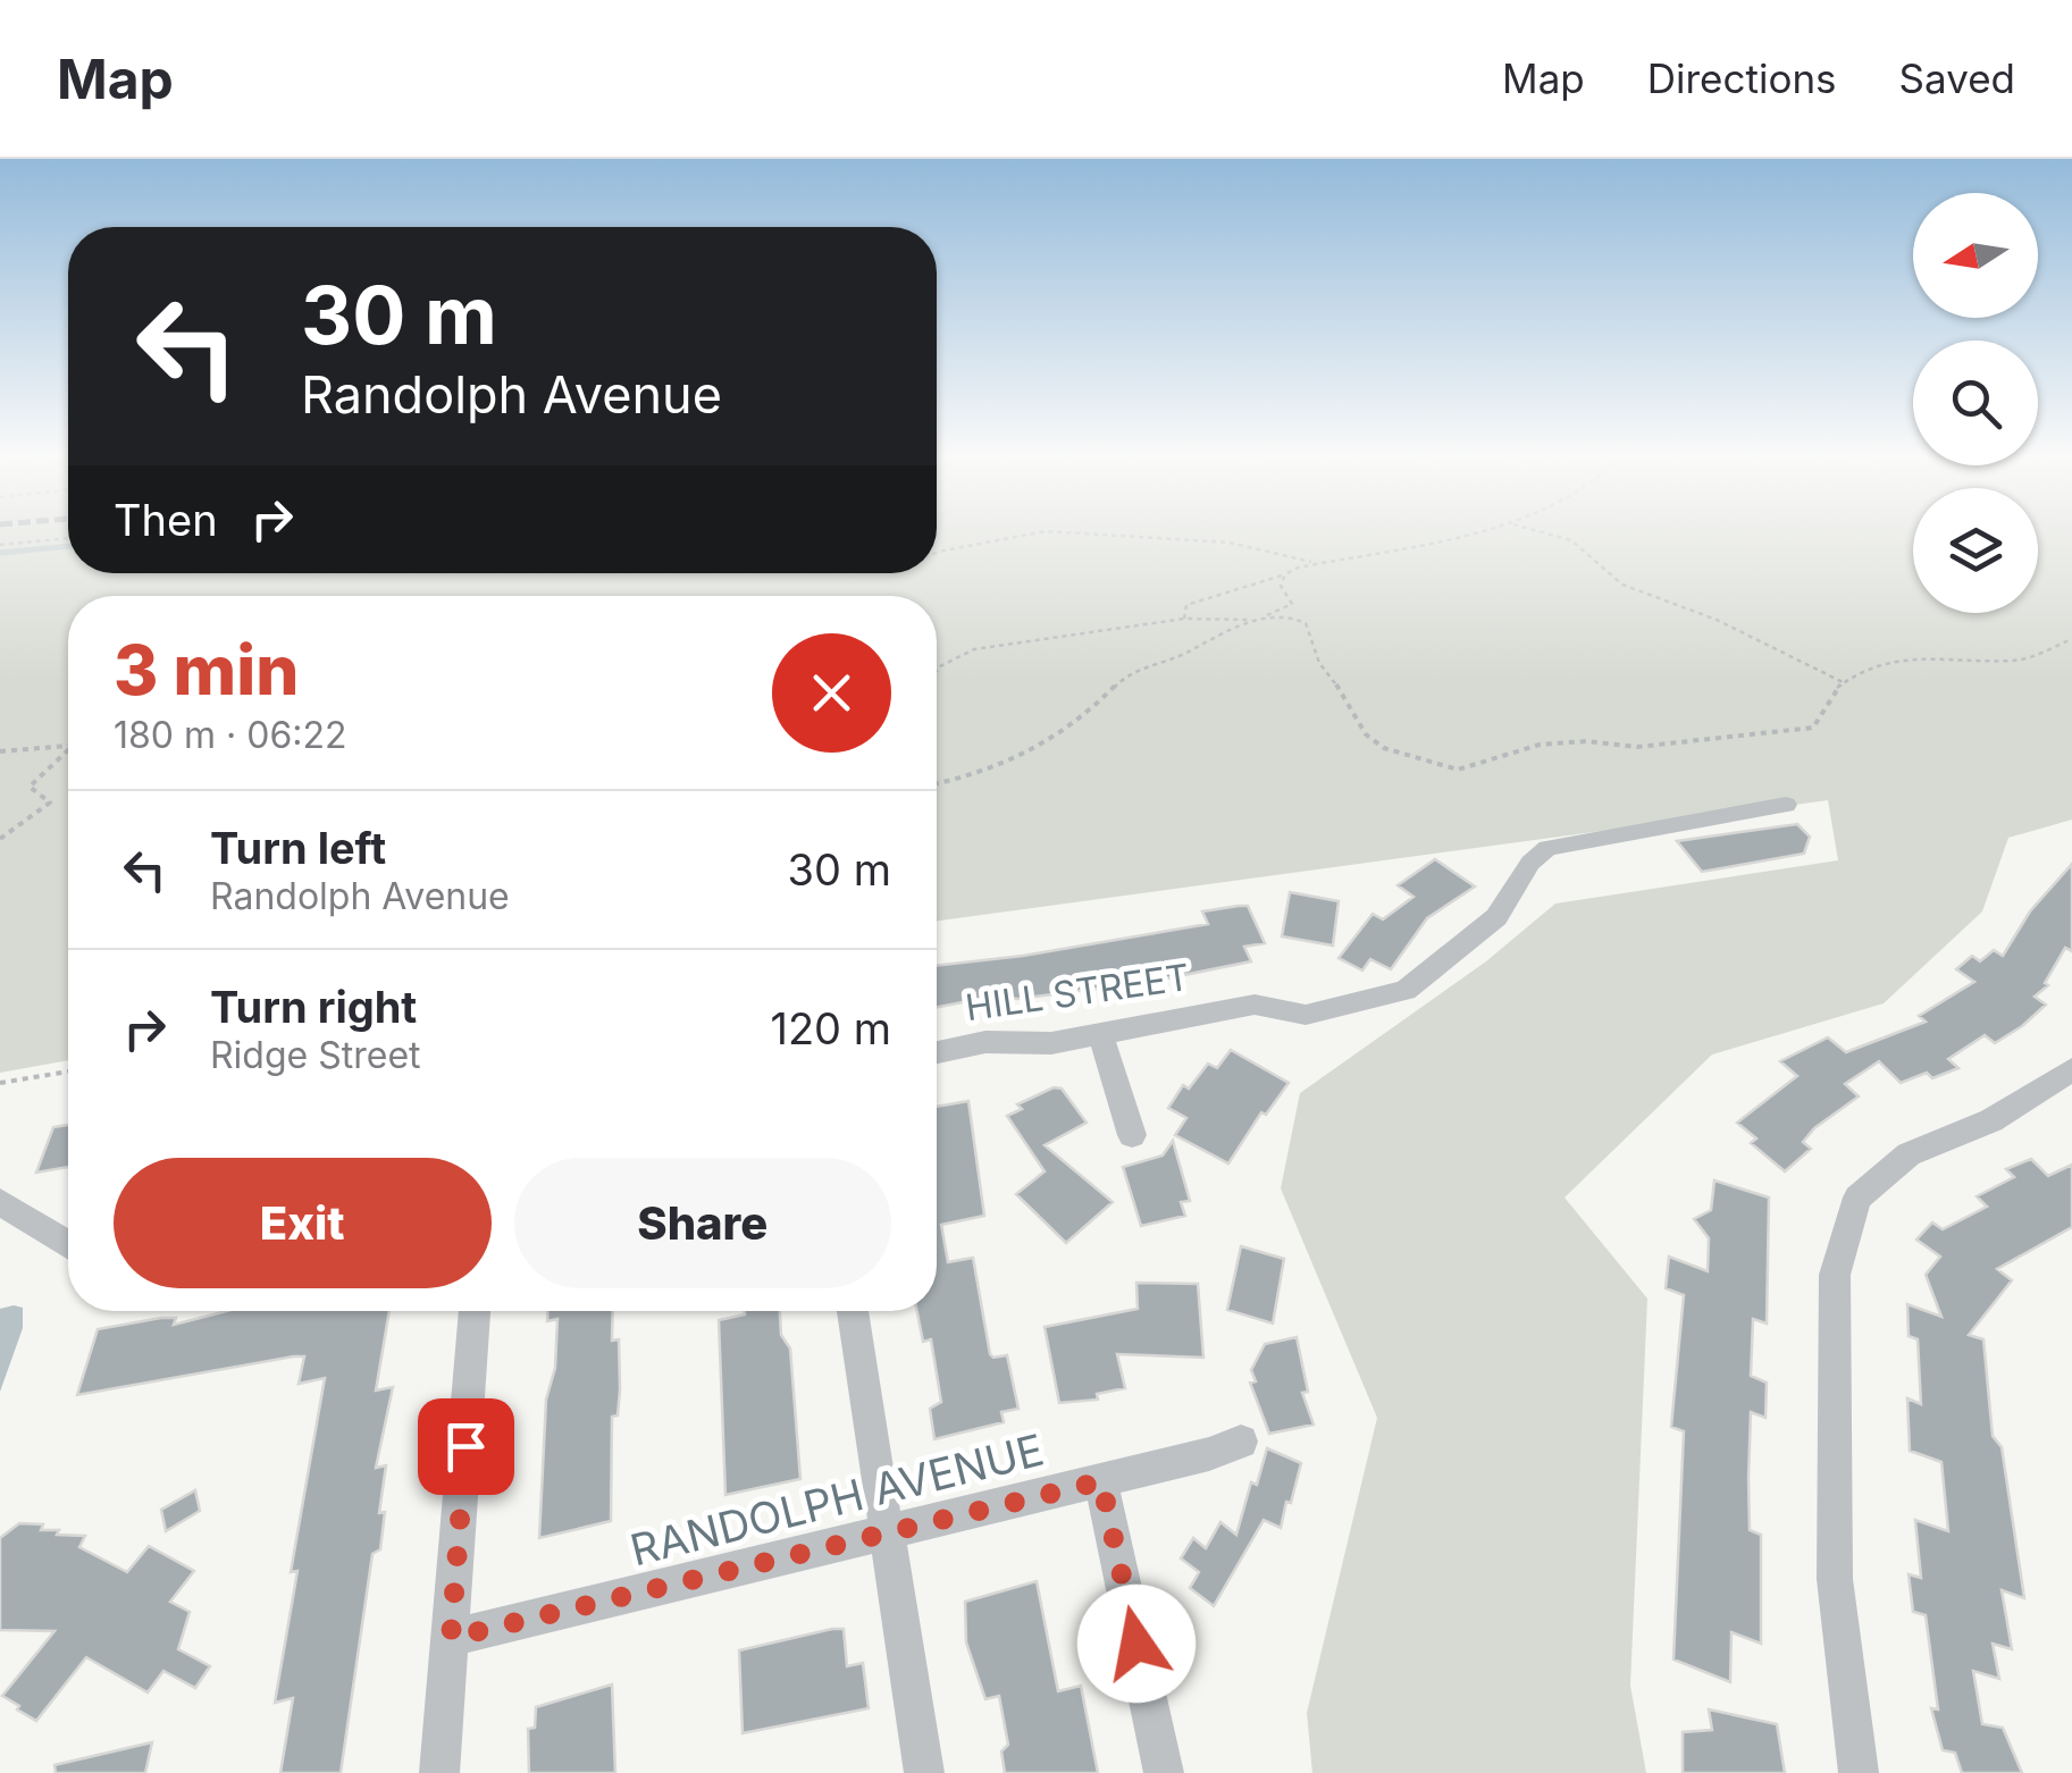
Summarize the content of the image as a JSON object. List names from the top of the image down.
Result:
{
  "streets": {
    "street": ["HILL STREET", "RANDOLPH AVENUE"]
  },
  "north": "left",
  "page": {
    "header": "Map",
    "nav": ["Map", "Directions", "Saved"],
    "turn": ["30 m", "Randolph Avenue"],
    "then": "Then",
    "heading": ["3 min", "180 m · 06:22"],
    "list": [
      {
        "name": "Turn left",
        "note": "Randolph Avenue",
        "value": "30 m"
      },
      {
        "name": "Turn right",
        "note": "Ridge Street",
        "value": "120 m"
      }
    ],
    "buttons": ["Exit", "Share"]
  }
}
